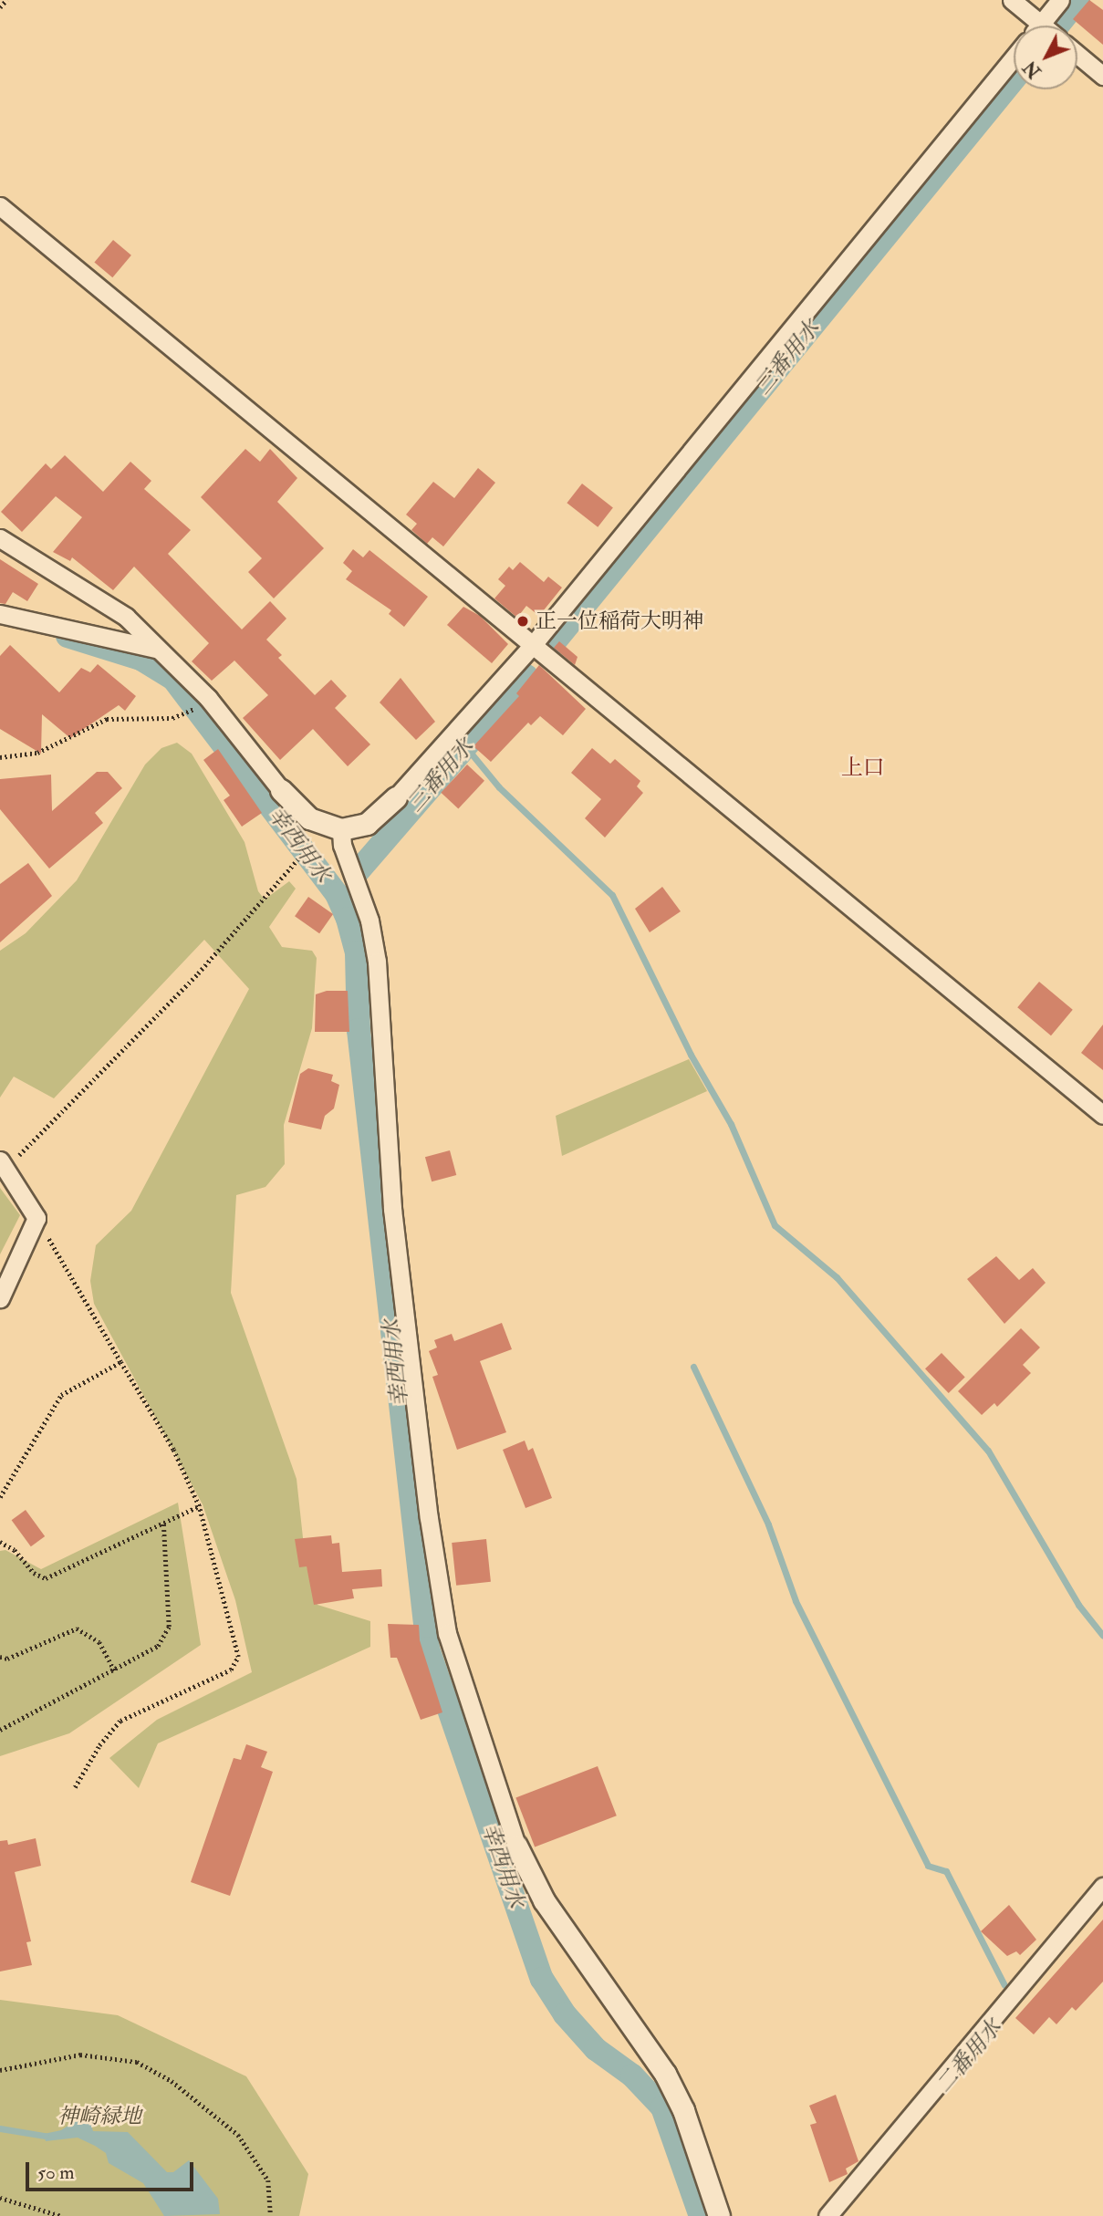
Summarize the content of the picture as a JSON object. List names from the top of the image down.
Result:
{
  "districts": ["上口"],
  "water": ["三番用水", "幸西用水", "二番用水"],
  "parks": ["神崎緑地"],
  "places": ["正一位稲荷大明神"],
  "scale_bar": "50 m",
  "north": "bottom left"
}
